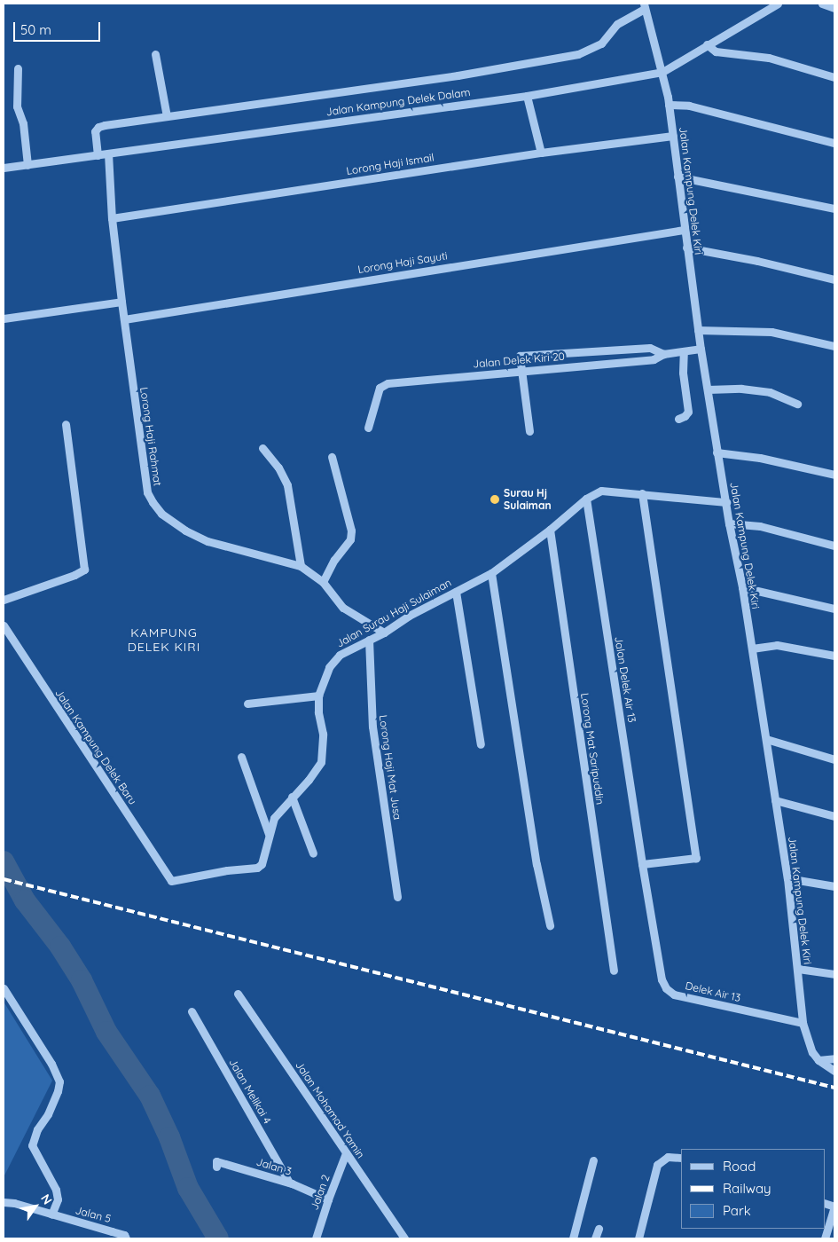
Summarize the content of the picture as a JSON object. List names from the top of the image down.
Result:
{
  "streets": {
    "street": [
      "Jalan Kampung Delek Dalam",
      "Lorong Haji Ismail",
      "Jalan Kampung Delek Kiri",
      "Lorong Haji Sayuti",
      "Jalan Delek Kiri 20",
      "Lorong Haji Rahmat",
      "Jalan Surau Haji Sulaiman",
      "Jalan Delek Air 13",
      "Jalan Kampung Delek Baru",
      "Lorong Mat Saripuddin",
      "Lorong Haji Mat Jusa",
      "Delek Air 13",
      "Jalan Melikai 4",
      "Jalan Mohamad Yamin",
      "Jalan 3",
      "Jalan 2",
      "Jalan 5"
    ]
  },
  "crossings": [
    ["Jalan Kampung Delek Dalam", "Jalan Kampung Delek Kiri"],
    ["Jalan Kampung Delek Dalam", "Lorong Haji Rahmat"],
    ["Lorong Haji Ismail", "Jalan Kampung Delek Kiri"],
    ["Lorong Haji Ismail", "Lorong Haji Rahmat"],
    ["Jalan Kampung Delek Kiri", "Lorong Haji Sayuti"],
    ["Jalan Kampung Delek Kiri", "Jalan Delek Kiri 20"],
    ["Jalan Kampung Delek Kiri", "Jalan Surau Haji Sulaiman"],
    ["Jalan Kampung Delek Kiri", "Delek Air 13"],
    ["Lorong Haji Sayuti", "Lorong Haji Rahmat"],
    ["Lorong Haji Rahmat", "Jalan Surau Haji Sulaiman"],
    ["Jalan Surau Haji Sulaiman", "Jalan Delek Air 13"],
    ["Jalan Surau Haji Sulaiman", "Jalan Kampung Delek Baru"],
    ["Jalan Surau Haji Sulaiman", "Lorong Mat Saripuddin"],
    ["Jalan Surau Haji Sulaiman", "Lorong Haji Mat Jusa"],
    ["Jalan Delek Air 13", "Delek Air 13"],
    ["Jalan Melikai 4", "Jalan 3"],
    ["Jalan Mohamad Yamin", "Jalan 2"],
    ["Jalan 3", "Jalan 2"]
  ],
  "districts": ["KAMPUNG DELEK KIRI"],
  "places": ["Surau Hj Sulaiman"],
  "legend": ["Road", "Railway", "Park"],
  "scale_bar": "50 m",
  "north": "top right"
}
